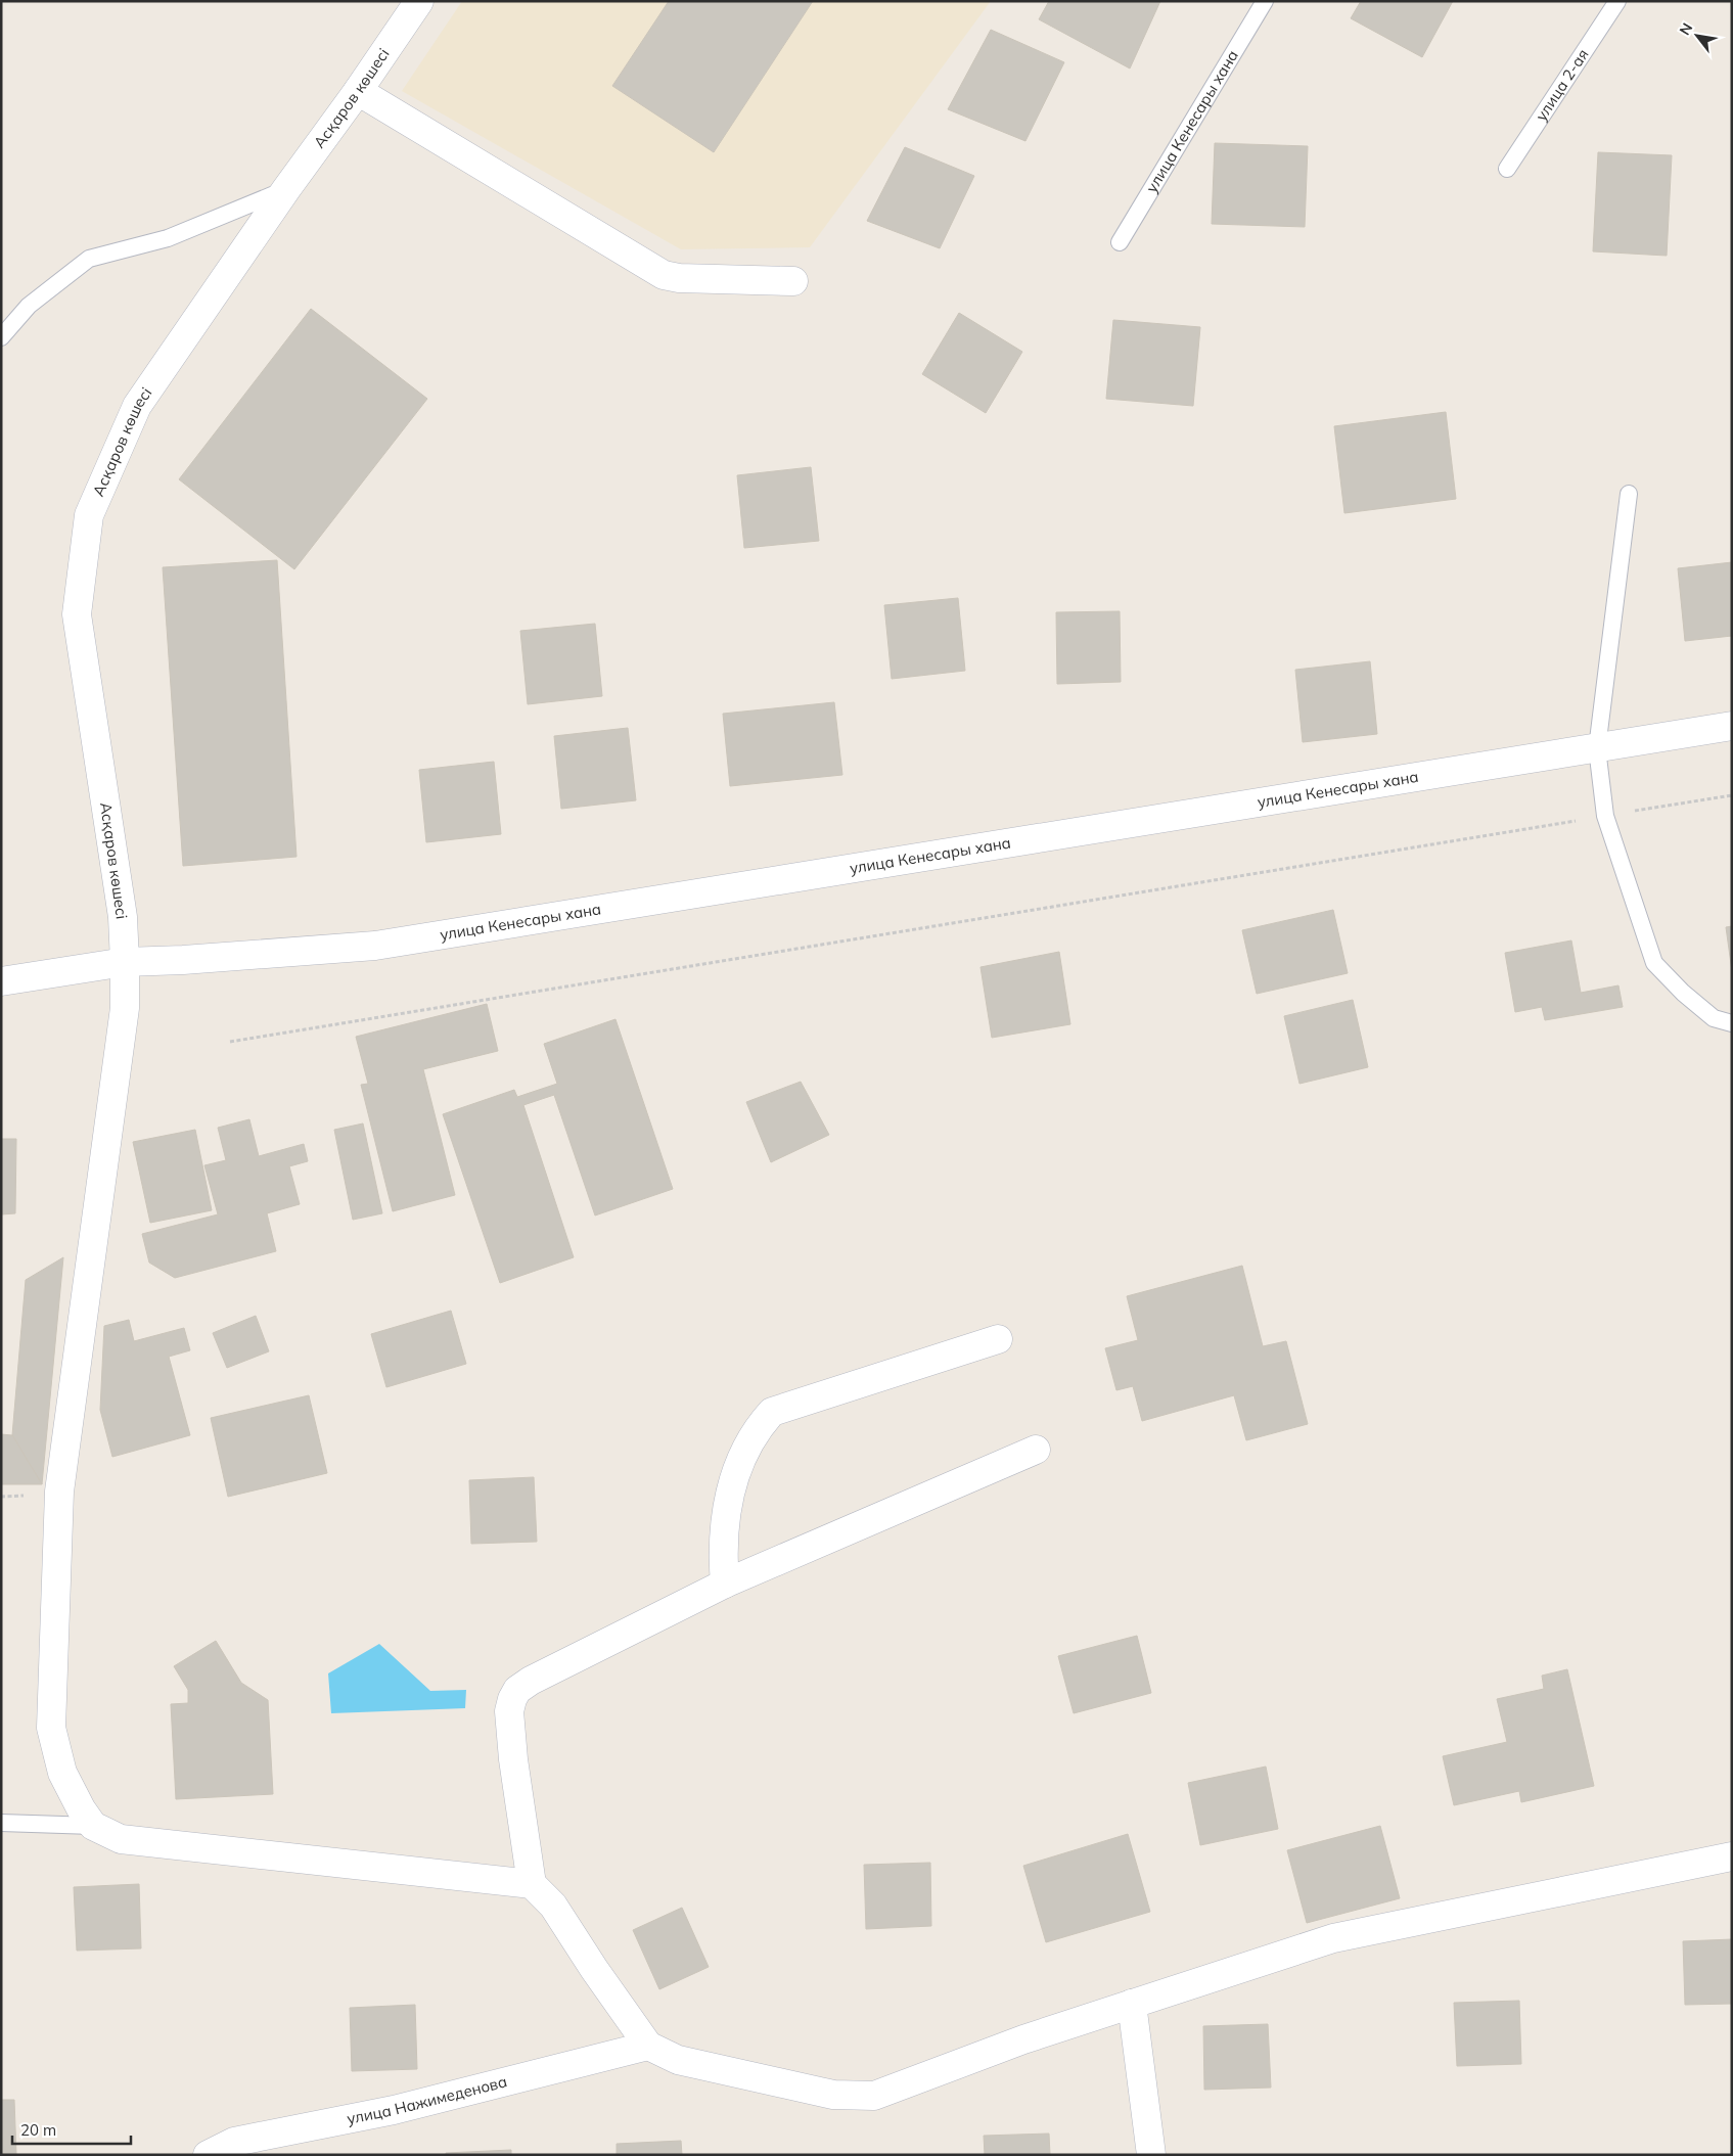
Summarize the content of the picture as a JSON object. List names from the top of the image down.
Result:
{
  "streets": {
    "street": ["Асқаров көшесі", "улица Кенесары хана", "улица Нажимеденова"],
    "lane": ["улица 2-ая"]
  },
  "crossings": [
    ["Асқаров көшесі", "улица Кенесары хана"]
  ],
  "scale_bar": "20 m",
  "north": "top left"
}
